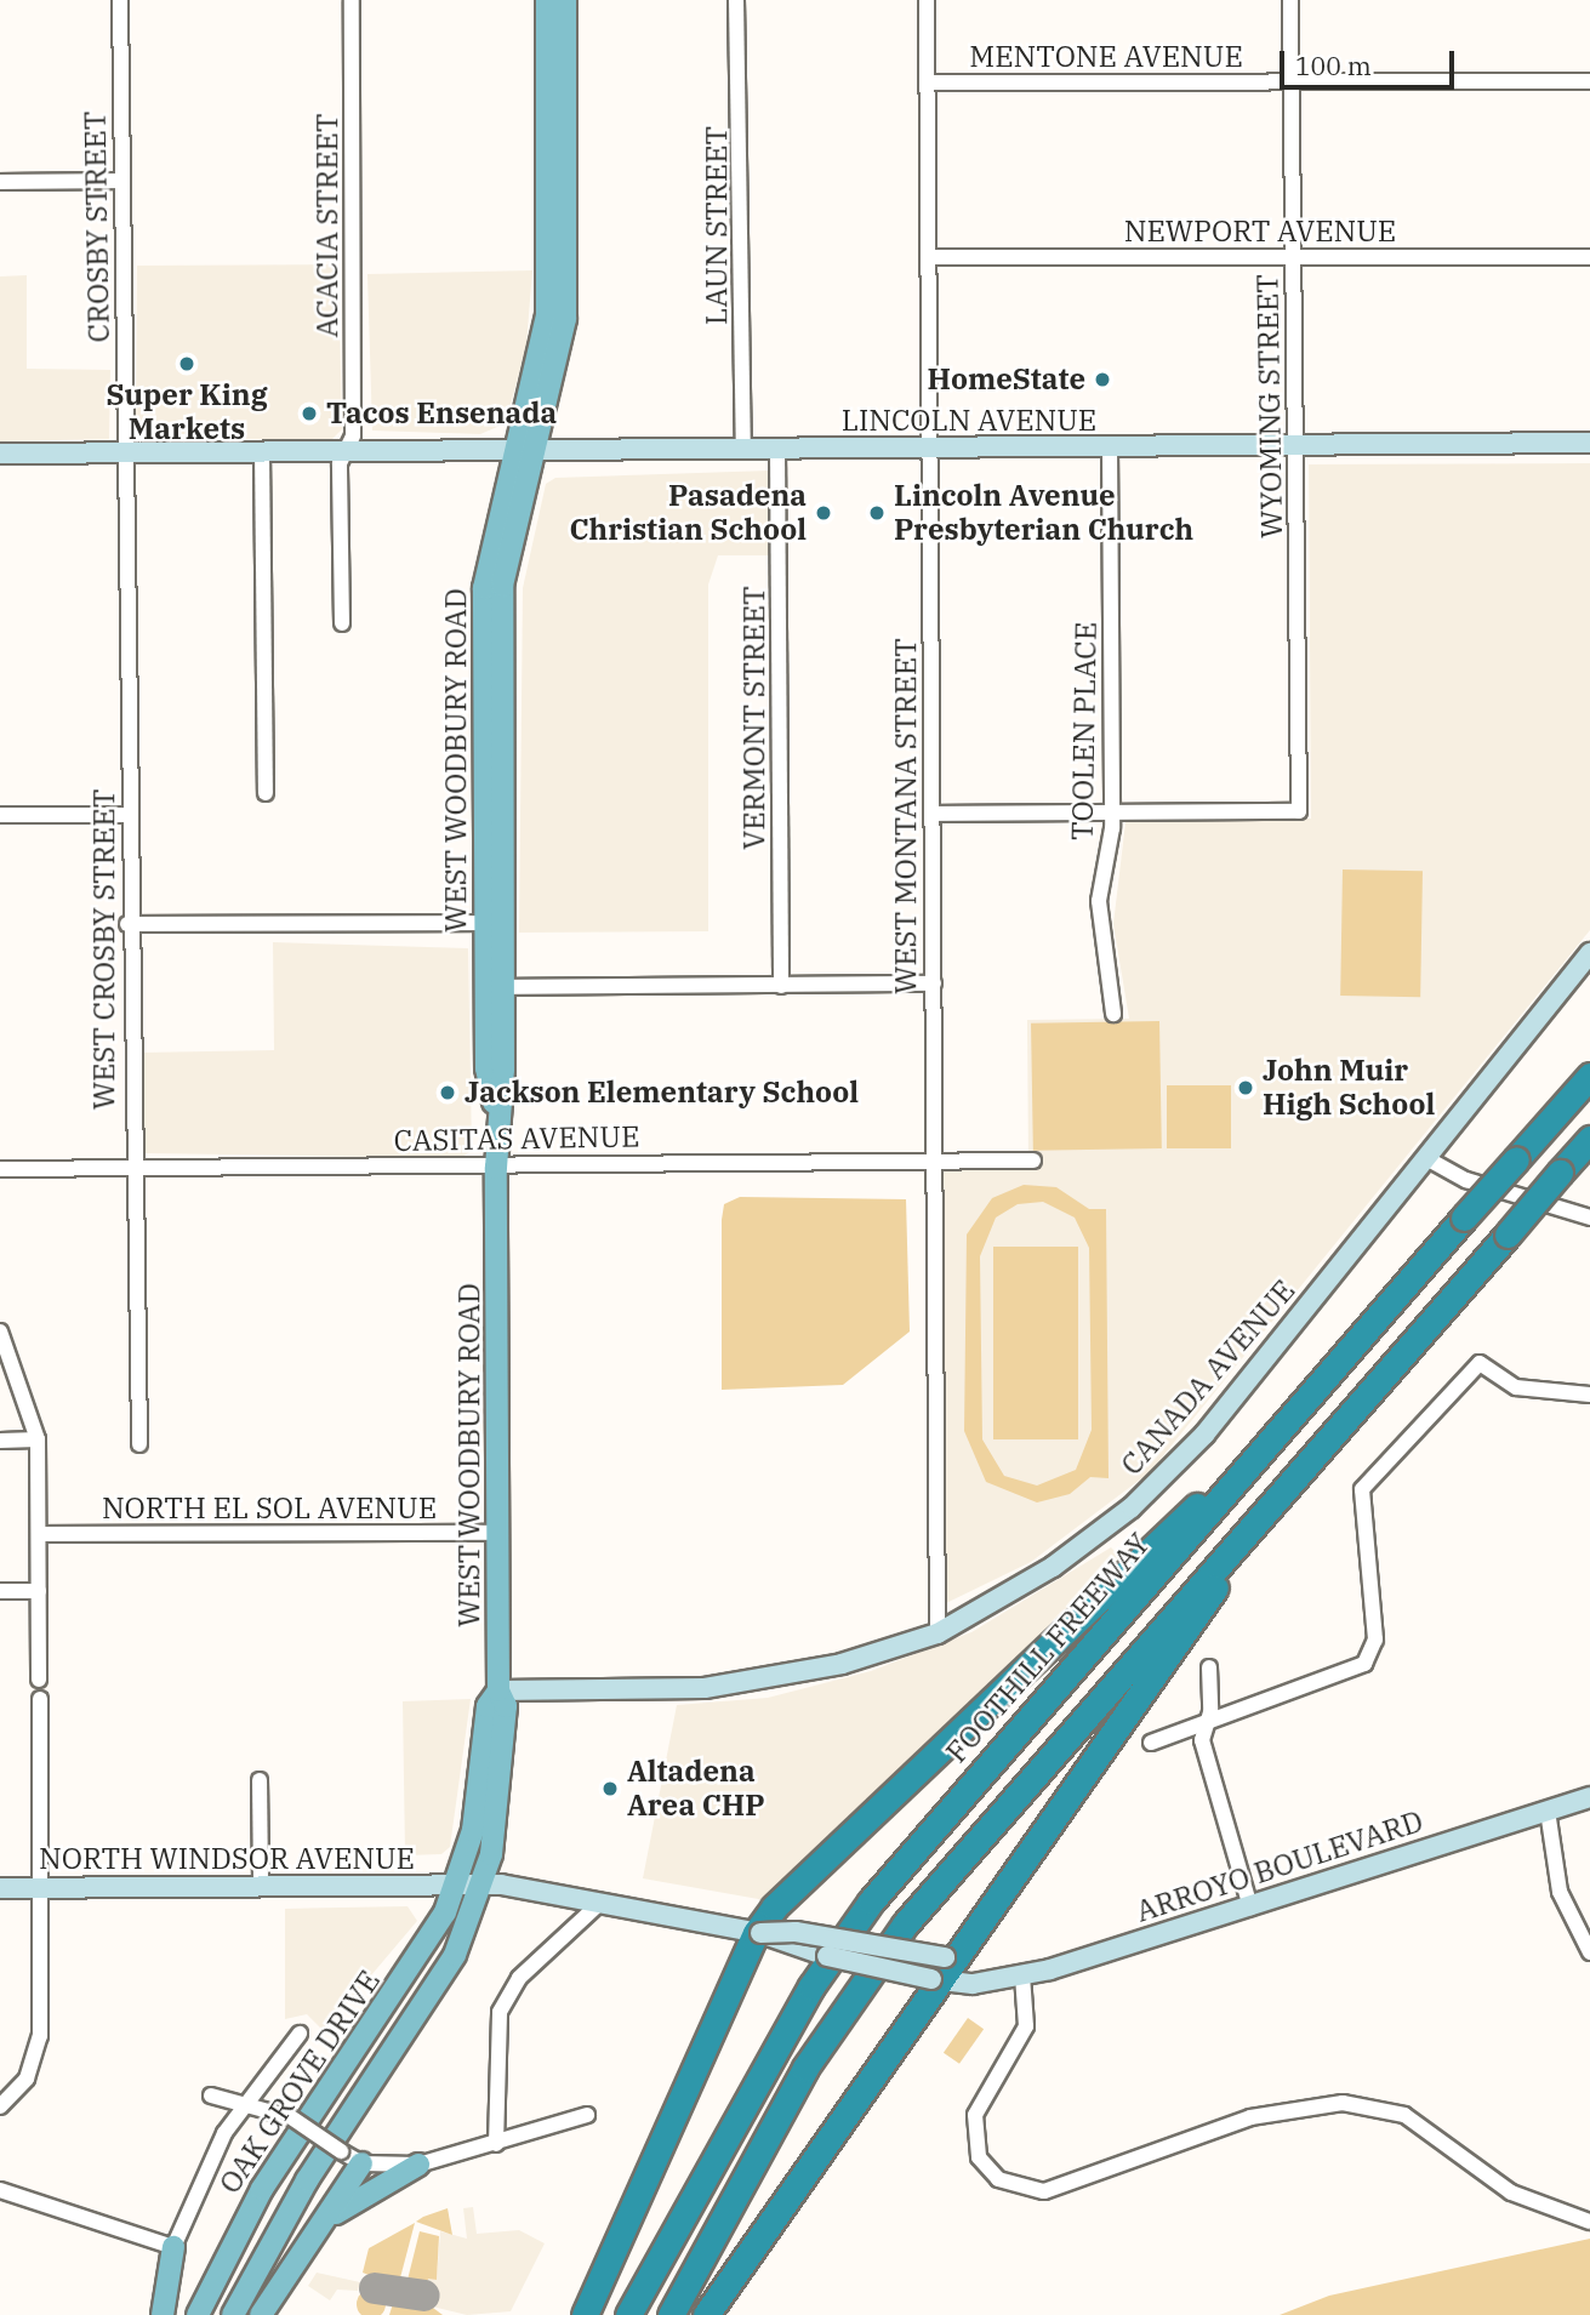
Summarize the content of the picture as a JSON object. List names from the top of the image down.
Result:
{
  "streets": {
    "highway": ["FOOTHILL FREEWAY"],
    "main road": ["WEST WOODBURY ROAD", "OAK GROVE DRIVE"],
    "street": [
      "MENTONE AVENUE",
      "ACACIA STREET",
      "LAUN STREET",
      "CROSBY STREET",
      "NEWPORT AVENUE",
      "WYOMING STREET",
      "LINCOLN AVENUE",
      "VERMONT STREET",
      "TOOLEN PLACE",
      "WEST MONTANA STREET",
      "WEST CROSBY STREET",
      "CASITAS AVENUE",
      "CANADA AVENUE",
      "NORTH EL SOL AVENUE",
      "NORTH WINDSOR AVENUE",
      "ARROYO BOULEVARD"
    ]
  },
  "crossings": [
    ["MENTONE AVENUE", "WYOMING STREET"],
    ["MENTONE AVENUE", "WEST MONTANA STREET"],
    ["ACACIA STREET", "LINCOLN AVENUE"],
    ["LAUN STREET", "LINCOLN AVENUE"],
    ["CROSBY STREET", "LINCOLN AVENUE"],
    ["CROSBY STREET", "WEST CROSBY STREET"],
    ["NEWPORT AVENUE", "WYOMING STREET"],
    ["NEWPORT AVENUE", "WEST MONTANA STREET"],
    ["WYOMING STREET", "LINCOLN AVENUE"],
    ["WYOMING STREET", "TOOLEN PLACE"],
    ["LINCOLN AVENUE", "VERMONT STREET"],
    ["LINCOLN AVENUE", "TOOLEN PLACE"],
    ["LINCOLN AVENUE", "WEST WOODBURY ROAD"],
    ["LINCOLN AVENUE", "WEST MONTANA STREET"],
    ["LINCOLN AVENUE", "WEST CROSBY STREET"],
    ["WEST WOODBURY ROAD", "CASITAS AVENUE"],
    ["WEST WOODBURY ROAD", "CANADA AVENUE"],
    ["WEST WOODBURY ROAD", "NORTH EL SOL AVENUE"],
    ["WEST WOODBURY ROAD", "NORTH WINDSOR AVENUE"],
    ["WEST WOODBURY ROAD", "OAK GROVE DRIVE"],
    ["WEST MONTANA STREET", "CASITAS AVENUE"],
    ["WEST MONTANA STREET", "CANADA AVENUE"],
    ["WEST CROSBY STREET", "CASITAS AVENUE"],
    ["NORTH WINDSOR AVENUE", "ARROYO BOULEVARD"],
    ["NORTH WINDSOR AVENUE", "OAK GROVE DRIVE"]
  ],
  "places": [
    "Super King Markets",
    "HomeState",
    "Tacos Ensenada",
    "Pasadena Christian School",
    "Lincoln Avenue Presbyterian Church",
    "John Muir High School",
    "Jackson Elementary School",
    "Altadena Area CHP"
  ],
  "scale_bar": "100 m"
}
